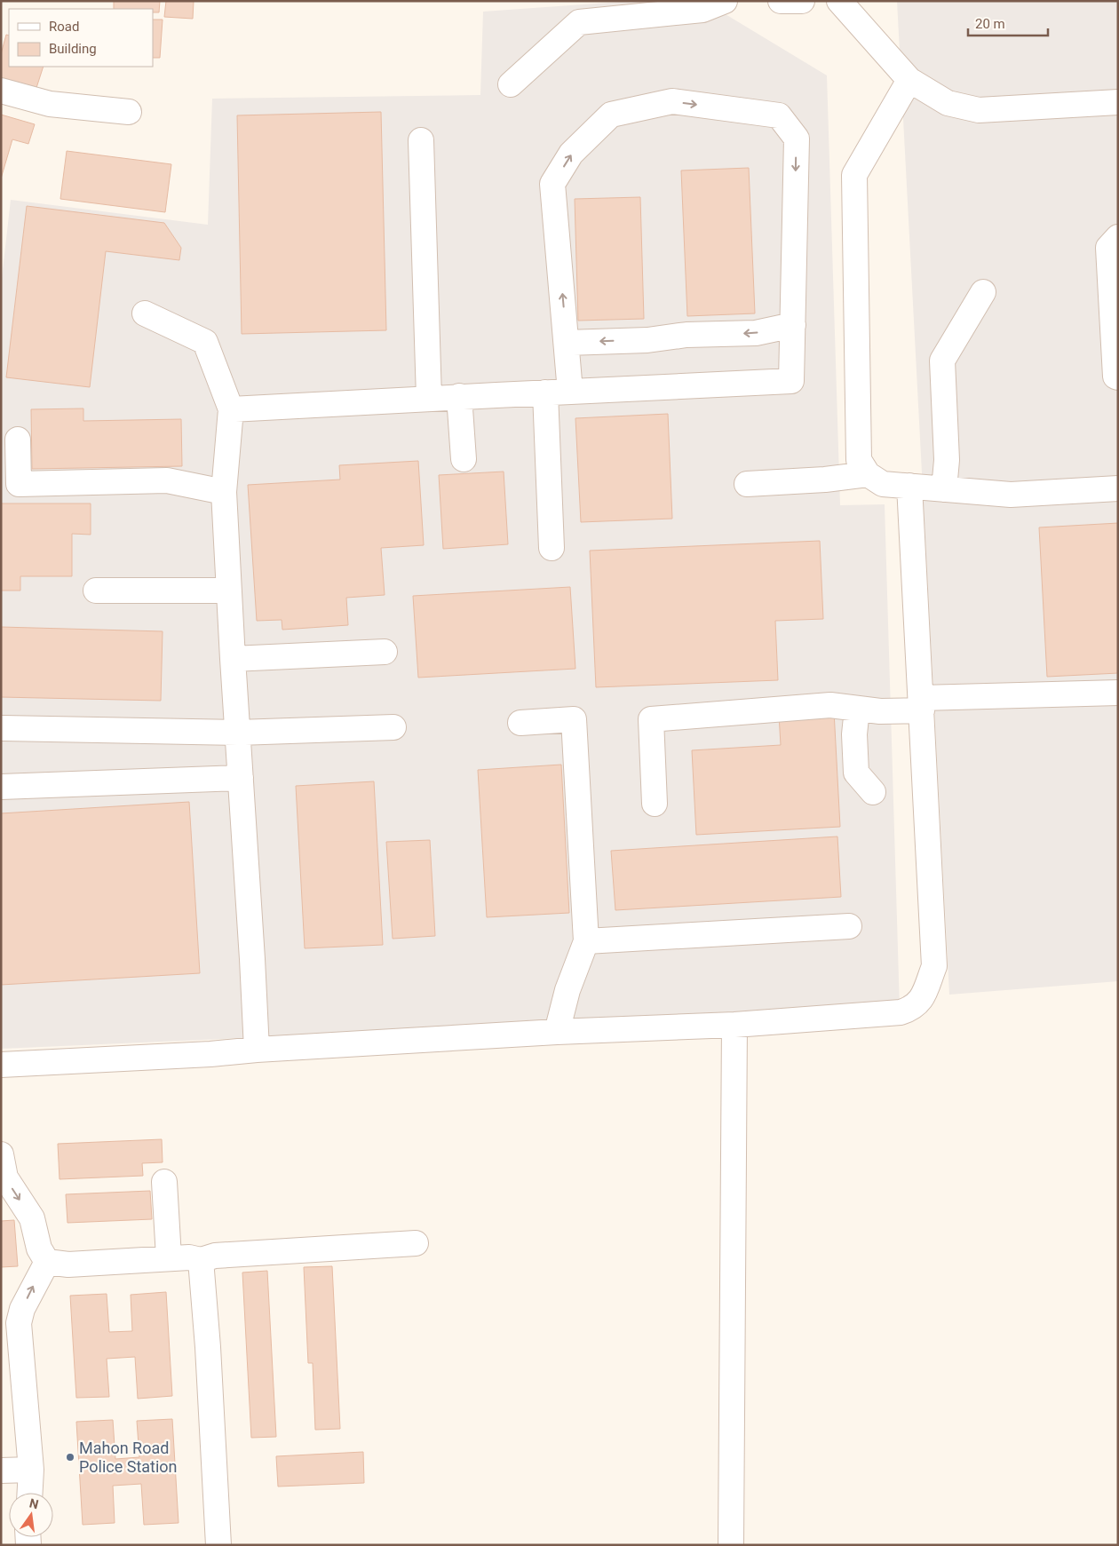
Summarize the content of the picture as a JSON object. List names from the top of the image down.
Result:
{
  "places": ["Mahon Road Police Station"],
  "legend": ["Road", "Building"],
  "scale_bar": "20 m",
  "north": "top"
}
